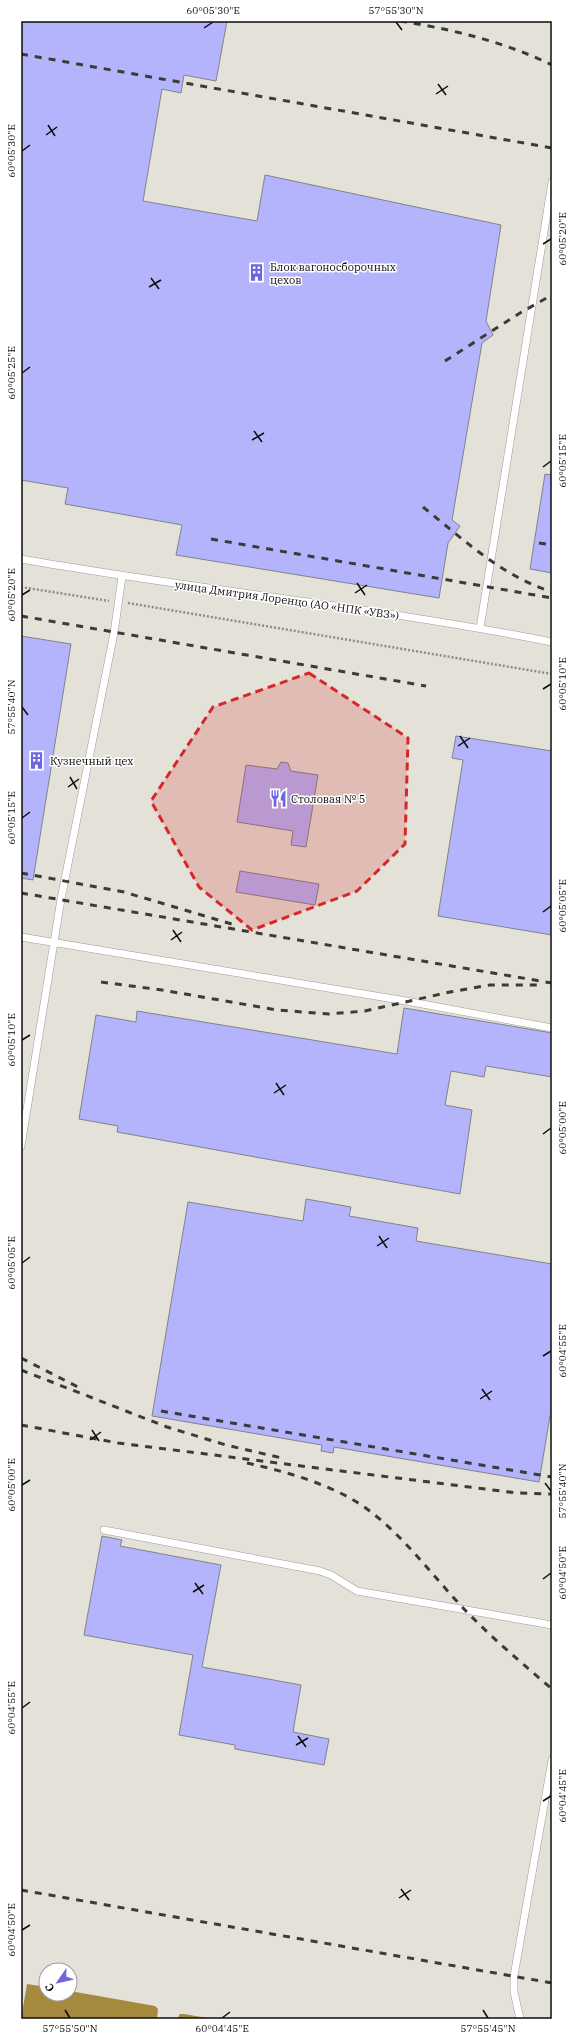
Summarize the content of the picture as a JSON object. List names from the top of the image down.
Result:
{
  "streets": {
    "lane": ["улица Дмитрия Лоренцо (АО «НПК «УВЗ»)"]
  },
  "places": {
    "building": ["Блок вагоносборочных цехов", "Кузнечный цех"],
    "restaurant": ["Столовая № 5"]
  },
  "north": "bottom left",
  "coordinates": [
    "60°05'30\"E",
    "57°55'30\"N",
    "60°05'20\"E",
    "60°05'25\"E",
    "60°05'15\"E",
    "60°05'10\"E",
    "57°55'40\"N",
    "60°05'05\"E",
    "60°05'00\"E",
    "60°04'55\"E",
    "60°04'50\"E",
    "60°04'45\"E",
    "57°55'50\"N",
    "57°55'45\"N"
  ]
}
